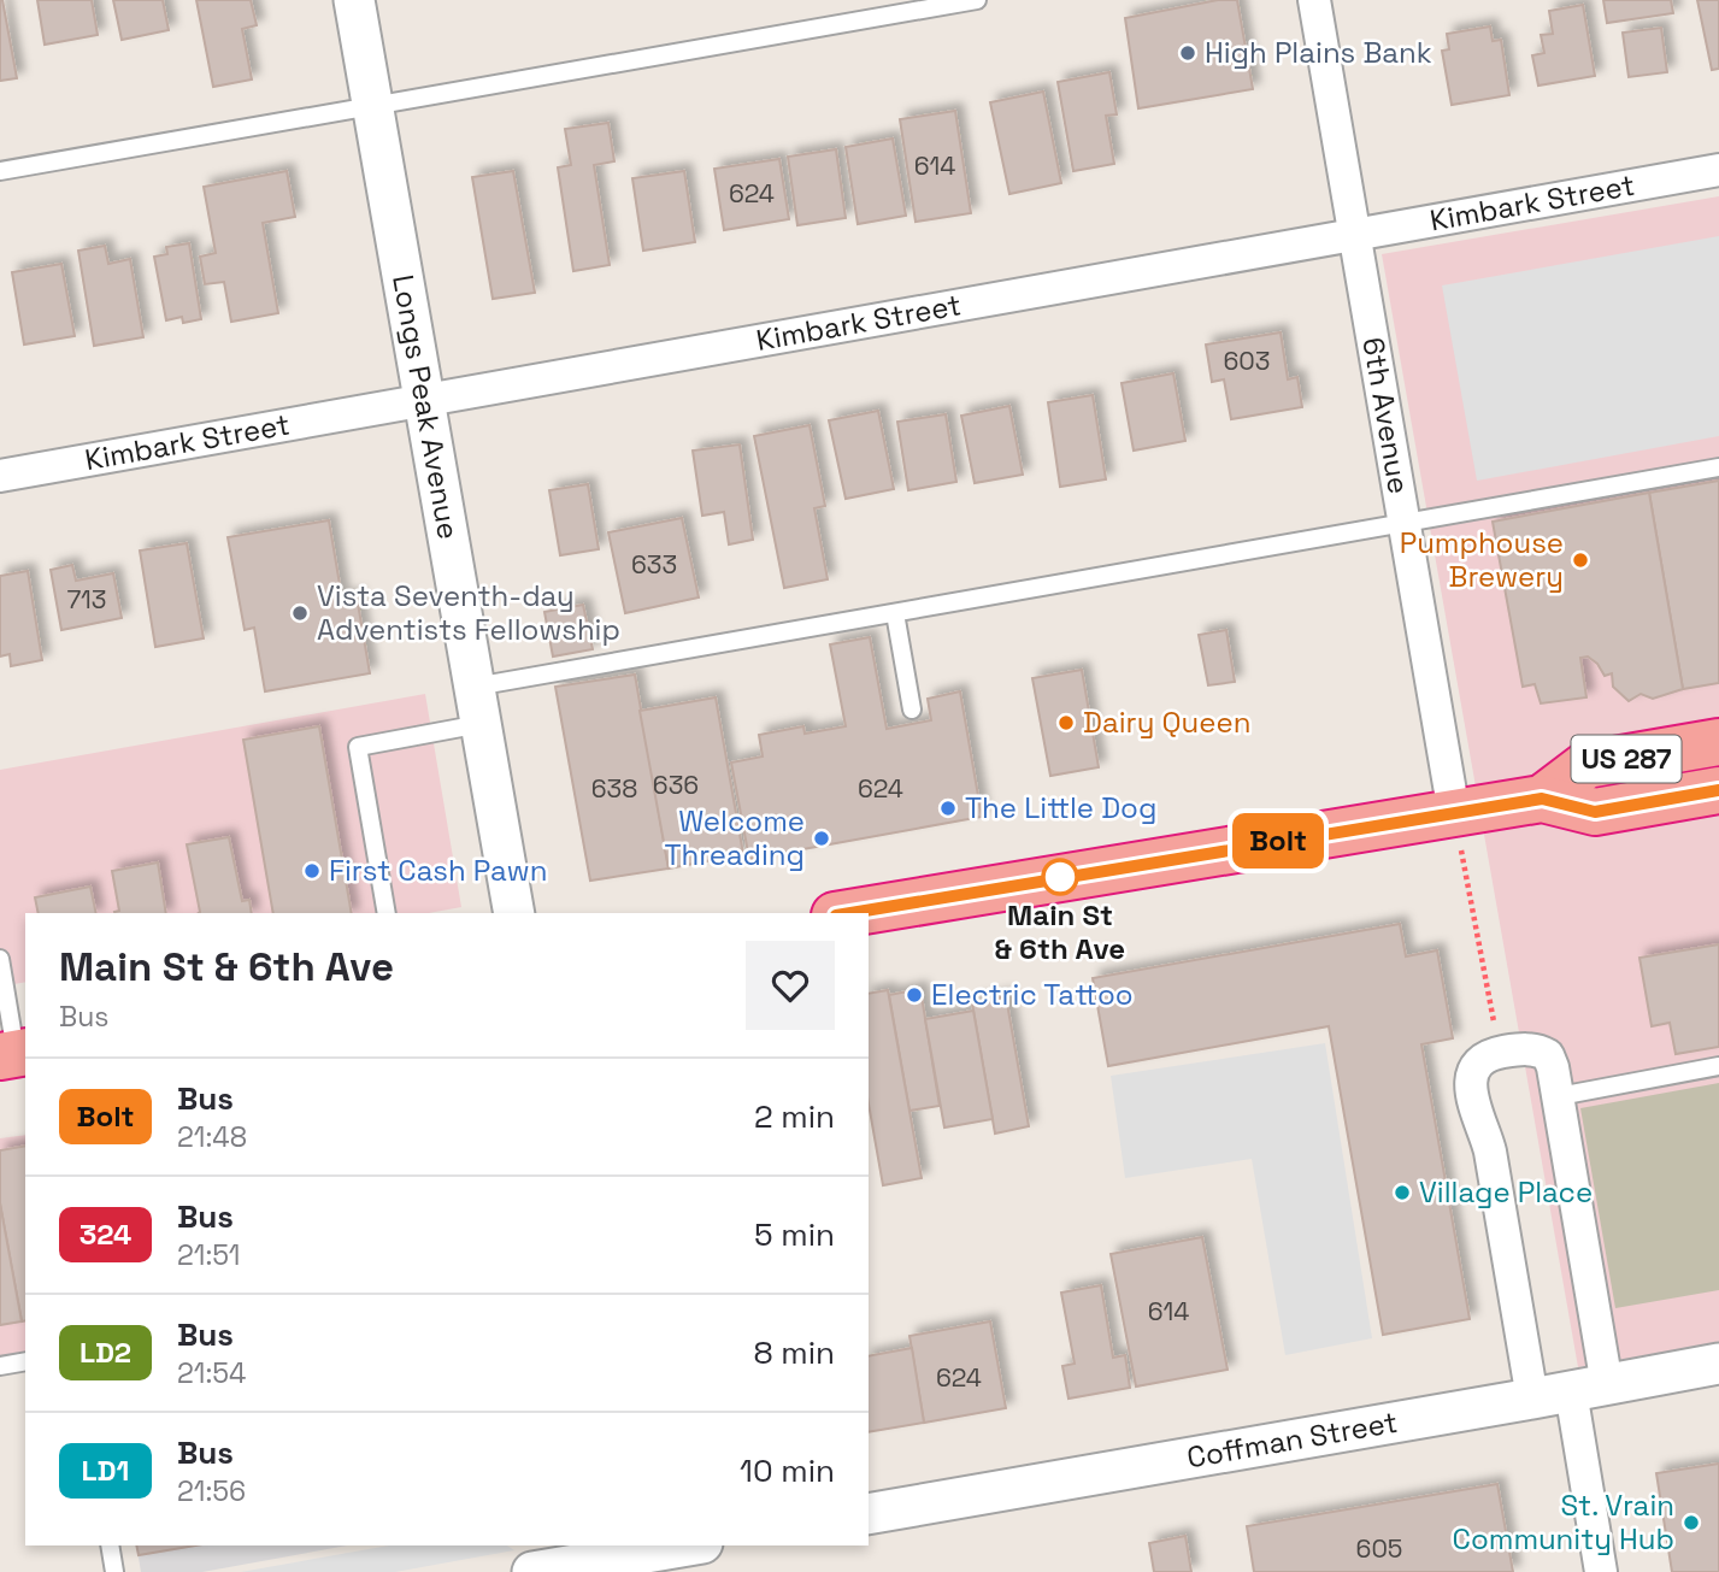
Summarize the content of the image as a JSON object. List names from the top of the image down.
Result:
{
  "streets": {
    "highway": ["US 287"],
    "street": [
      "Kimbark Street",
      "Longs Peak Avenue",
      "6th Avenue",
      "Coffman Street"
    ]
  },
  "crossings": [
    ["Kimbark Street", "Longs Peak Avenue"],
    ["Kimbark Street", "6th Avenue"],
    ["6th Avenue", "US 287"]
  ],
  "places": [
    "High Plains Bank",
    "Pumphouse Brewery",
    "Vista Seventh-day Adventists Fellowship",
    "Dairy Queen",
    "The Little Dog",
    "Welcome Threading",
    "First Cash Pawn",
    "Main St & 6th Ave",
    "Electric Tattoo",
    "Village Place",
    "St. Vrain Community Hub"
  ],
  "lines": ["bus line Bolt"],
  "house_numbers": [
    "614",
    "624",
    "603",
    "633",
    "713",
    "636",
    "638",
    "624",
    "614",
    "624",
    "605"
  ],
  "page": {
    "on_map": "Bolt",
    "heading": ["Main St & 6th Ave", "Bus"],
    "list": [
      {
        "mark": "Bolt",
        "name": "Bus",
        "note": "21:48",
        "value": "2 min"
      },
      {
        "mark": "324",
        "name": "Bus",
        "note": "21:51",
        "value": "5 min"
      },
      {
        "mark": "LD2",
        "name": "Bus",
        "note": "21:54",
        "value": "8 min"
      },
      {
        "mark": "LD1",
        "name": "Bus",
        "note": "21:56",
        "value": "10 min"
      }
    ]
  }
}
